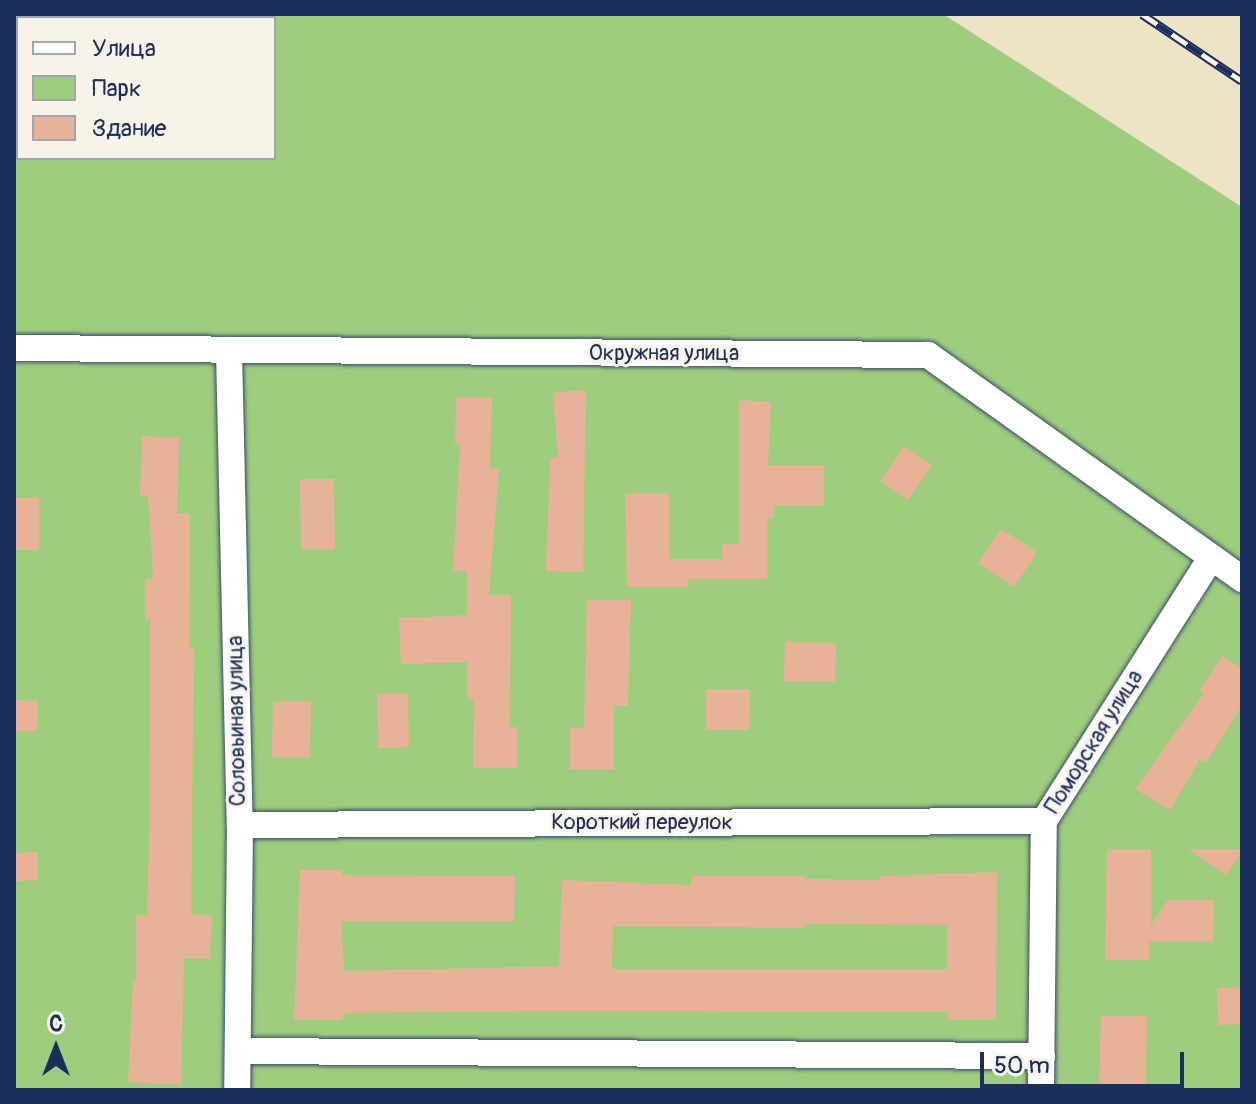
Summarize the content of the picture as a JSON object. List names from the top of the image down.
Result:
{
  "streets": {
    "street": [
      "Окружная улица",
      "Соловьиная улица",
      "Поморская улица",
      "Короткий переулок"
    ]
  },
  "crossings": [
    ["Окружная улица", "Соловьиная улица"],
    ["Окружная улица", "Поморская улица"],
    ["Соловьиная улица", "Короткий переулок"],
    ["Поморская улица", "Короткий переулок"]
  ],
  "legend": ["Улица", "Парк", "Здание"],
  "scale_bar": "50 m",
  "north": "top"
}
